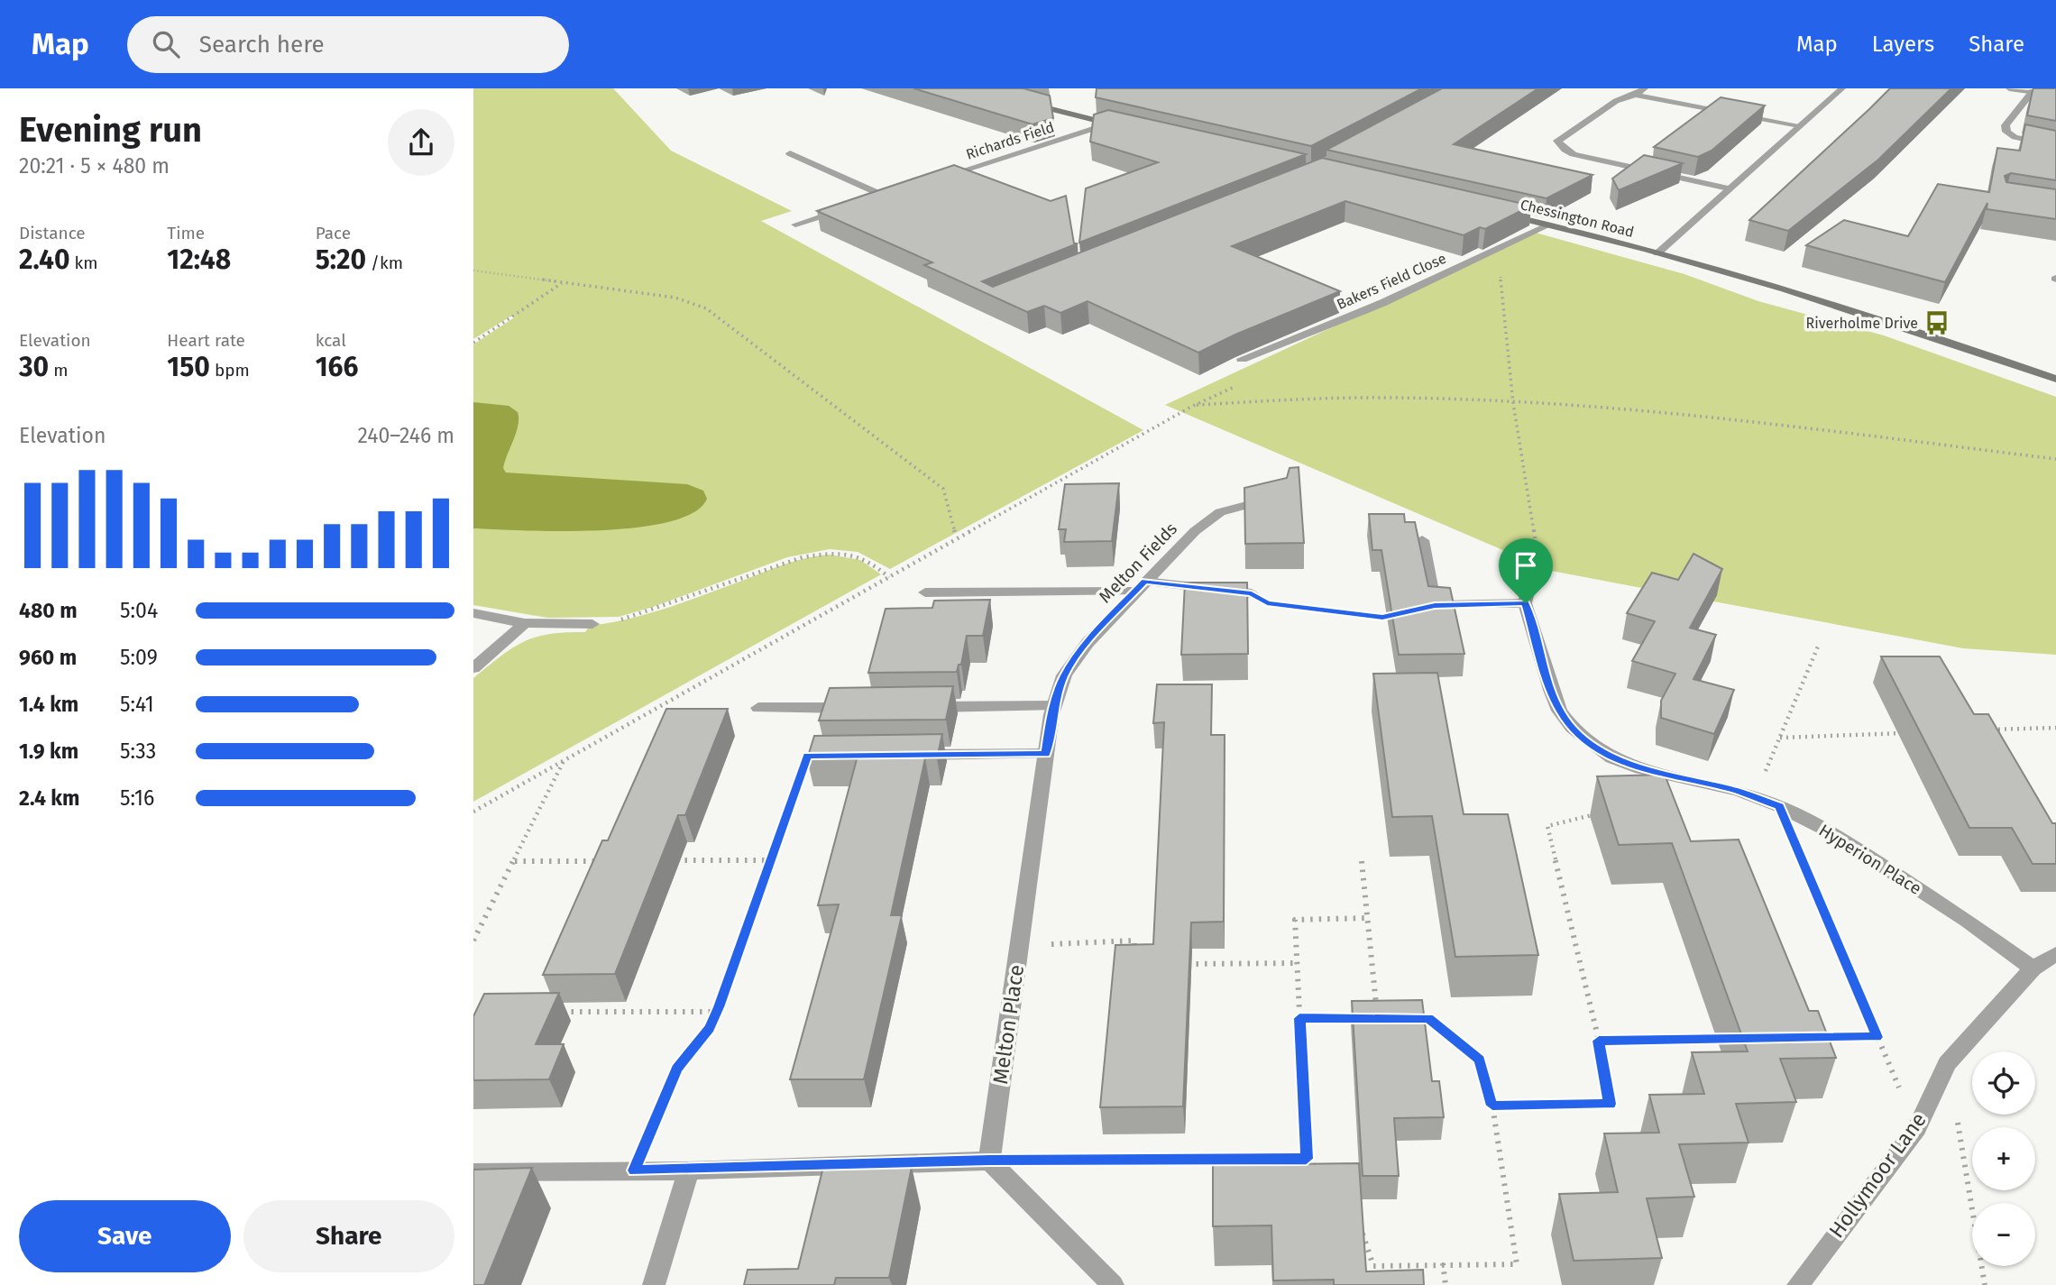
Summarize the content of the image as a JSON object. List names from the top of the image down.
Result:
{
  "streets": {
    "main road": ["Chessington Road"],
    "street": [
      "Richards Field",
      "Bakers Field Close",
      "Melton Fields",
      "Hyperion Place",
      "Melton Place",
      "Hollymoor Lane"
    ]
  },
  "crossings": [
    ["Chessington Road", "Bakers Field Close"],
    ["Melton Fields", "Melton Place"],
    ["Hyperion Place", "Hollymoor Lane"]
  ],
  "places": {
    "bus stop": ["Riverholme Drive"]
  },
  "page": {
    "header": "Map",
    "search": "Search here",
    "nav": ["Map", "Layers", "Share"],
    "heading": ["Evening run", "20:21 · 5 × 480 m"],
    "stats": [
      ["Distance", "2.40 km"],
      ["Time", "12:48"],
      ["Pace", "5:20 /km"],
      ["Elevation", "30 m"],
      ["Heart rate", "150 bpm"],
      ["kcal", "166"]
    ],
    "chart": ["Elevation", "240–246 m"],
    "list": [
      {
        "name": "480 m",
        "note": "5:04"
      },
      {
        "name": "960 m",
        "note": "5:09"
      },
      {
        "name": "1.4 km",
        "note": "5:41"
      },
      {
        "name": "1.9 km",
        "note": "5:33"
      },
      {
        "name": "2.4 km",
        "note": "5:16"
      }
    ],
    "map_buttons": ["+", "−"],
    "buttons": ["Save", "Share"]
  }
}
